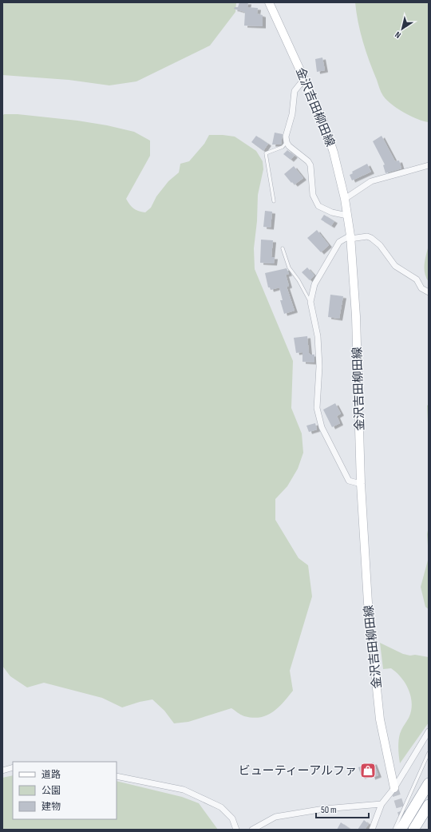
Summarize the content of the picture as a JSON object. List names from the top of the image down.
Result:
{
  "streets": {
    "main road": ["金沢吉田柳田線"]
  },
  "places": {
    "shop": ["ビューティーアルファ"]
  },
  "legend": ["道路", "公園", "建物"],
  "scale_bar": "50 m",
  "north": "bottom left"
}
